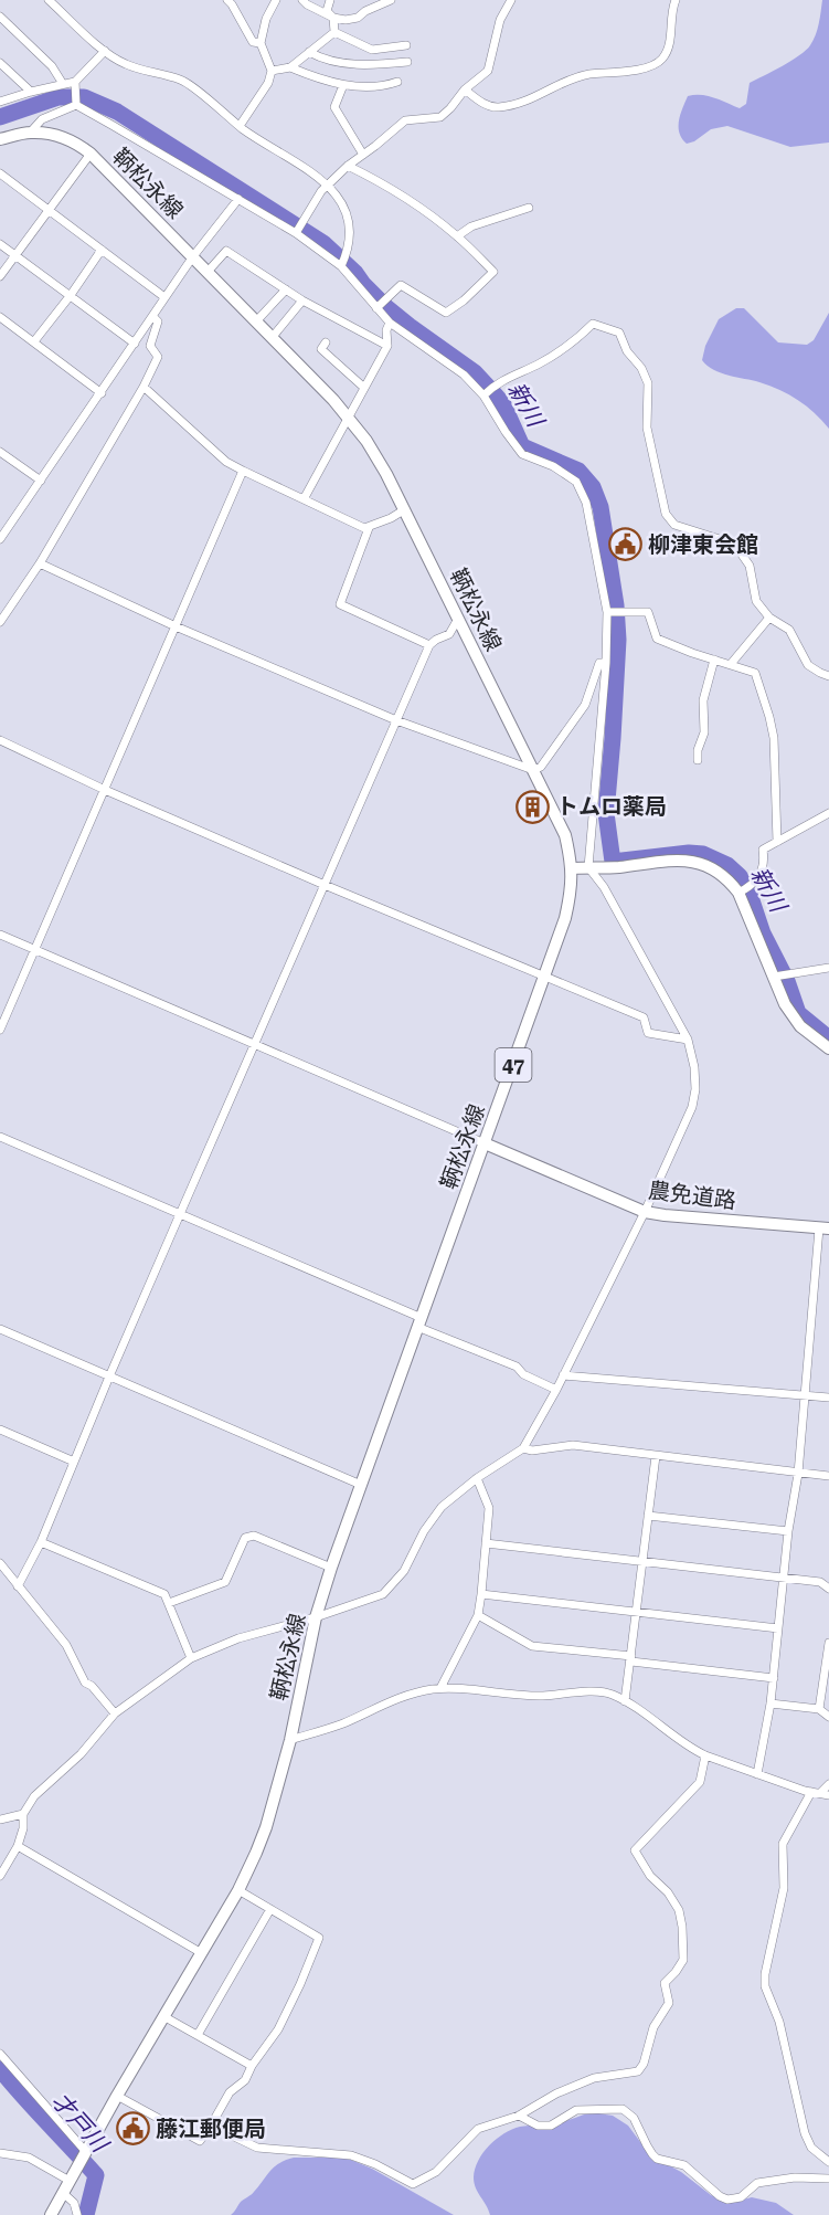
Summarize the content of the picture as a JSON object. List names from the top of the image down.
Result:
{
  "streets": {
    "main road": ["鞆松永線", "47", "農免道路"]
  },
  "crossings": [
    ["鞆松永線", "農免道路"]
  ],
  "water": ["新川", "才戸川"],
  "places": {
    "public building": ["柳津東会館", "藤江郵便局"],
    "building": ["トムロ薬局"]
  }
}
